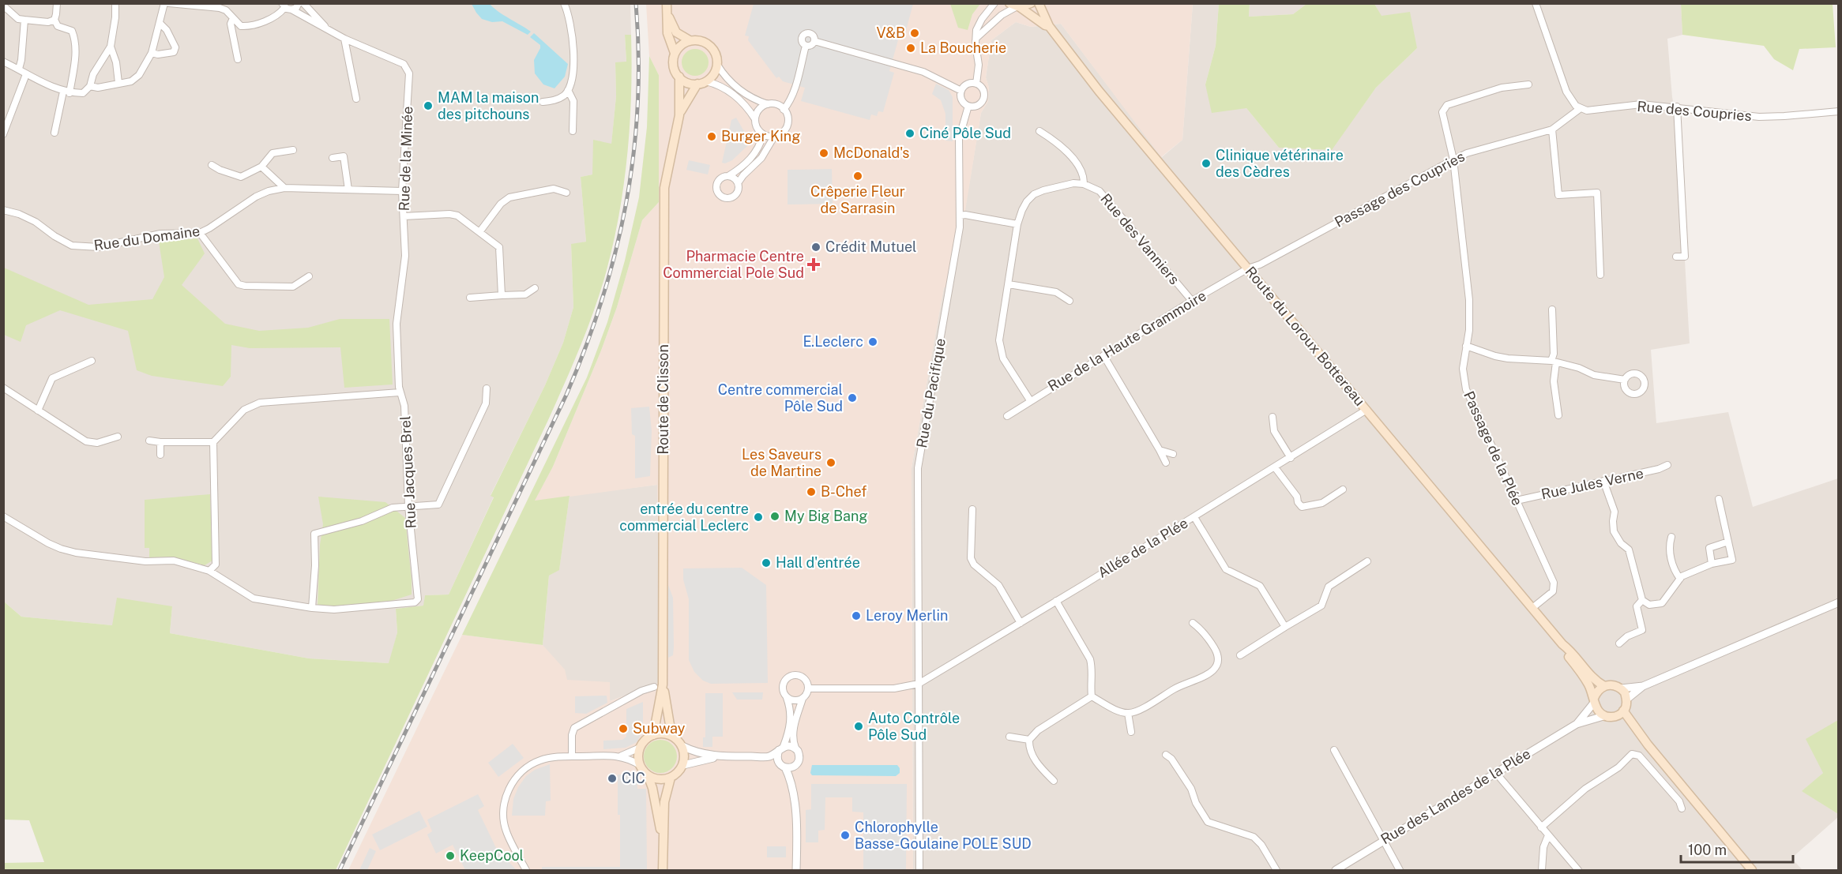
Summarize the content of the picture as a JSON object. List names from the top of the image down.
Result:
{
  "streets": {
    "main road": ["Route du Loroux Bottereau", "Route de Clisson"],
    "street": [
      "Rue des Coupries",
      "Rue de la Minée",
      "Passage des Coupries",
      "Rue du Domaine",
      "Rue des Vanniers",
      "Rue de la Haute Grammoire",
      "Rue du Pacifique",
      "Passage de la Plée",
      "Rue Jacques Brel",
      "Rue Jules Verne",
      "Allée de la Plée",
      "Rue des Landes de la Plée"
    ]
  },
  "crossings": [
    ["Rue des Coupries", "Passage des Coupries"],
    ["Rue de la Minée", "Rue du Domaine"],
    ["Rue de la Minée", "Rue Jacques Brel"],
    ["Passage des Coupries", "Route du Loroux Bottereau"],
    ["Passage des Coupries", "Rue de la Haute Grammoire"],
    ["Passage des Coupries", "Passage de la Plée"],
    ["Rue des Vanniers", "Rue de la Haute Grammoire"],
    ["Route du Loroux Bottereau", "Rue de la Haute Grammoire"],
    ["Route du Loroux Bottereau", "Passage de la Plée"],
    ["Route du Loroux Bottereau", "Allée de la Plée"],
    ["Rue du Pacifique", "Allée de la Plée"],
    ["Passage de la Plée", "Rue Jules Verne"]
  ],
  "places": {
    "other": [
      "V&B",
      "La Boucherie",
      "MAM la maison des pitchouns",
      "Ciné Pôle Sud",
      "Burger King",
      "McDonald's",
      "Clinique vétérinaire des Cèdres",
      "Crêperie Fleur de Sarrasin",
      "Crédit Mutuel",
      "E.Leclerc",
      "Centre commercial Pôle Sud",
      "Les Saveurs de Martine",
      "B-Chef",
      "My Big Bang",
      "entrée du centre commercial Leclerc",
      "Hall d'entrée",
      "Leroy Merlin",
      "Auto Contrôle Pôle Sud",
      "Subway",
      "CIC",
      "Chlorophylle Basse-Goulaine POLE SUD",
      "KeepCool"
    ],
    "health": ["Pharmacie Centre Commercial Pole Sud"]
  },
  "scale_bar": "100 m"
}
